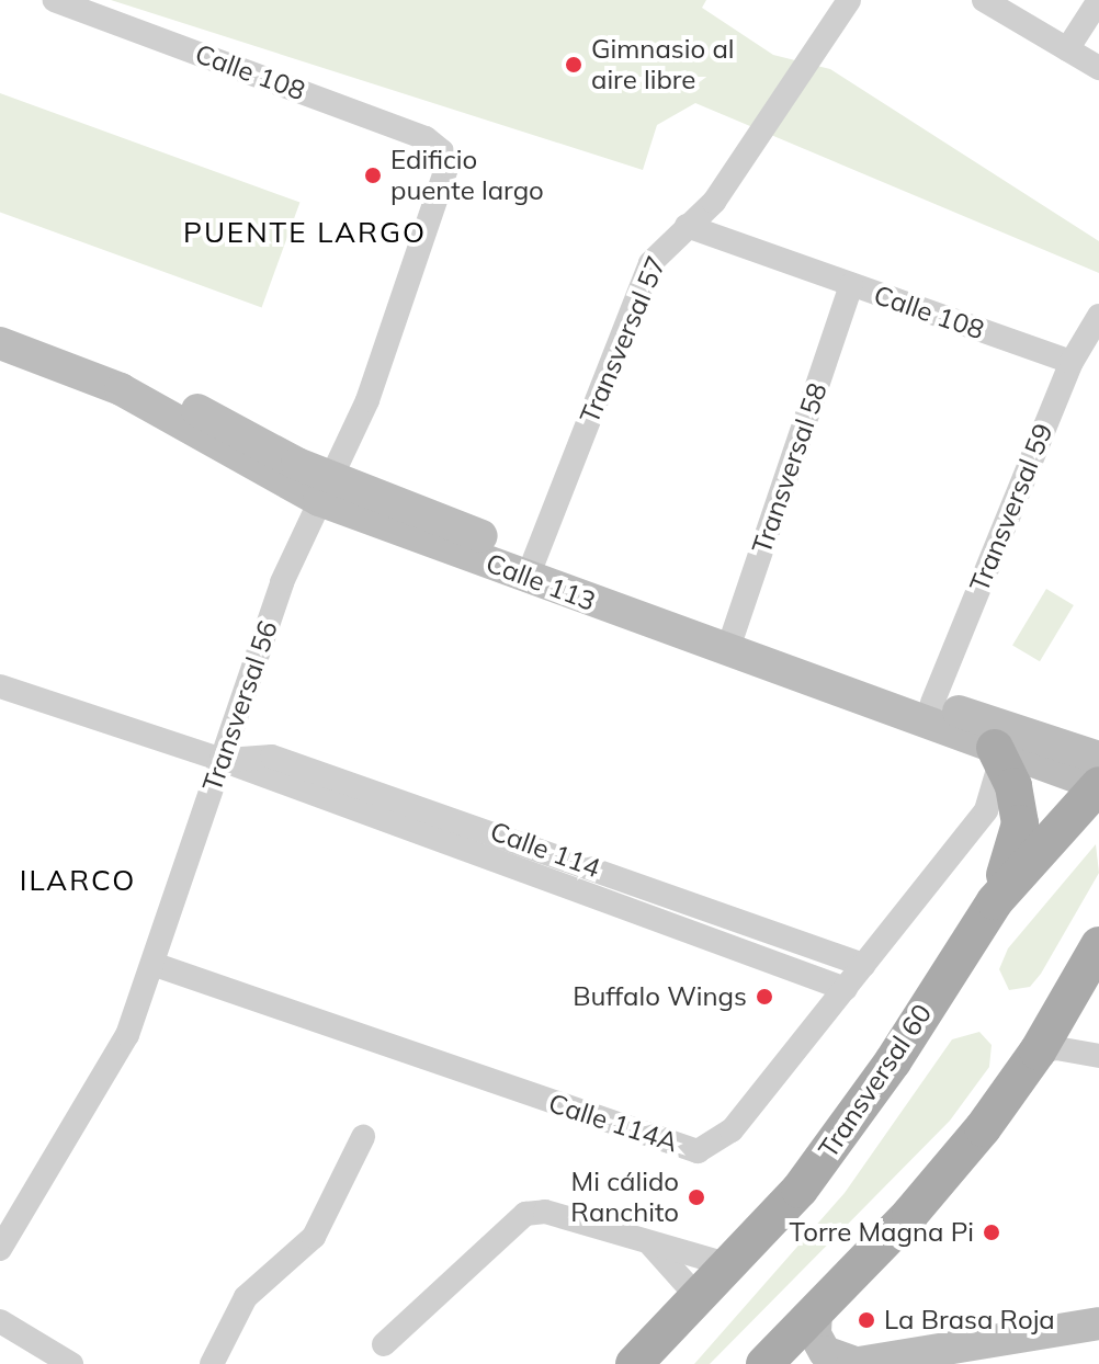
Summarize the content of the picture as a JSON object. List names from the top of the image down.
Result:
{
  "streets": {
    "main road": ["Transversal 60"],
    "street": [
      "Calle 108",
      "Transversal 57",
      "Transversal 58",
      "Transversal 59",
      "Calle 113",
      "Transversal 56",
      "Calle 114",
      "Calle 114A"
    ]
  },
  "crossings": [
    ["Calle 108", "Transversal 57"],
    ["Calle 108", "Transversal 58"],
    ["Calle 108", "Transversal 59"],
    ["Calle 108", "Transversal 56"],
    ["Transversal 57", "Calle 113"],
    ["Transversal 58", "Calle 113"],
    ["Transversal 59", "Calle 113"],
    ["Calle 113", "Transversal 56"],
    ["Calle 113", "Transversal 60"],
    ["Calle 113", "Calle 114A"],
    ["Transversal 56", "Calle 114"],
    ["Transversal 56", "Calle 114A"],
    ["Calle 114", "Calle 114A"]
  ],
  "districts": ["PUENTE LARGO", "ILARCO"],
  "places": [
    "Gimnasio al aire libre",
    "Edificio puente largo",
    "Buffalo Wings",
    "Mi cálido Ranchito",
    "Torre Magna Pi",
    "La Brasa Roja"
  ]
}
